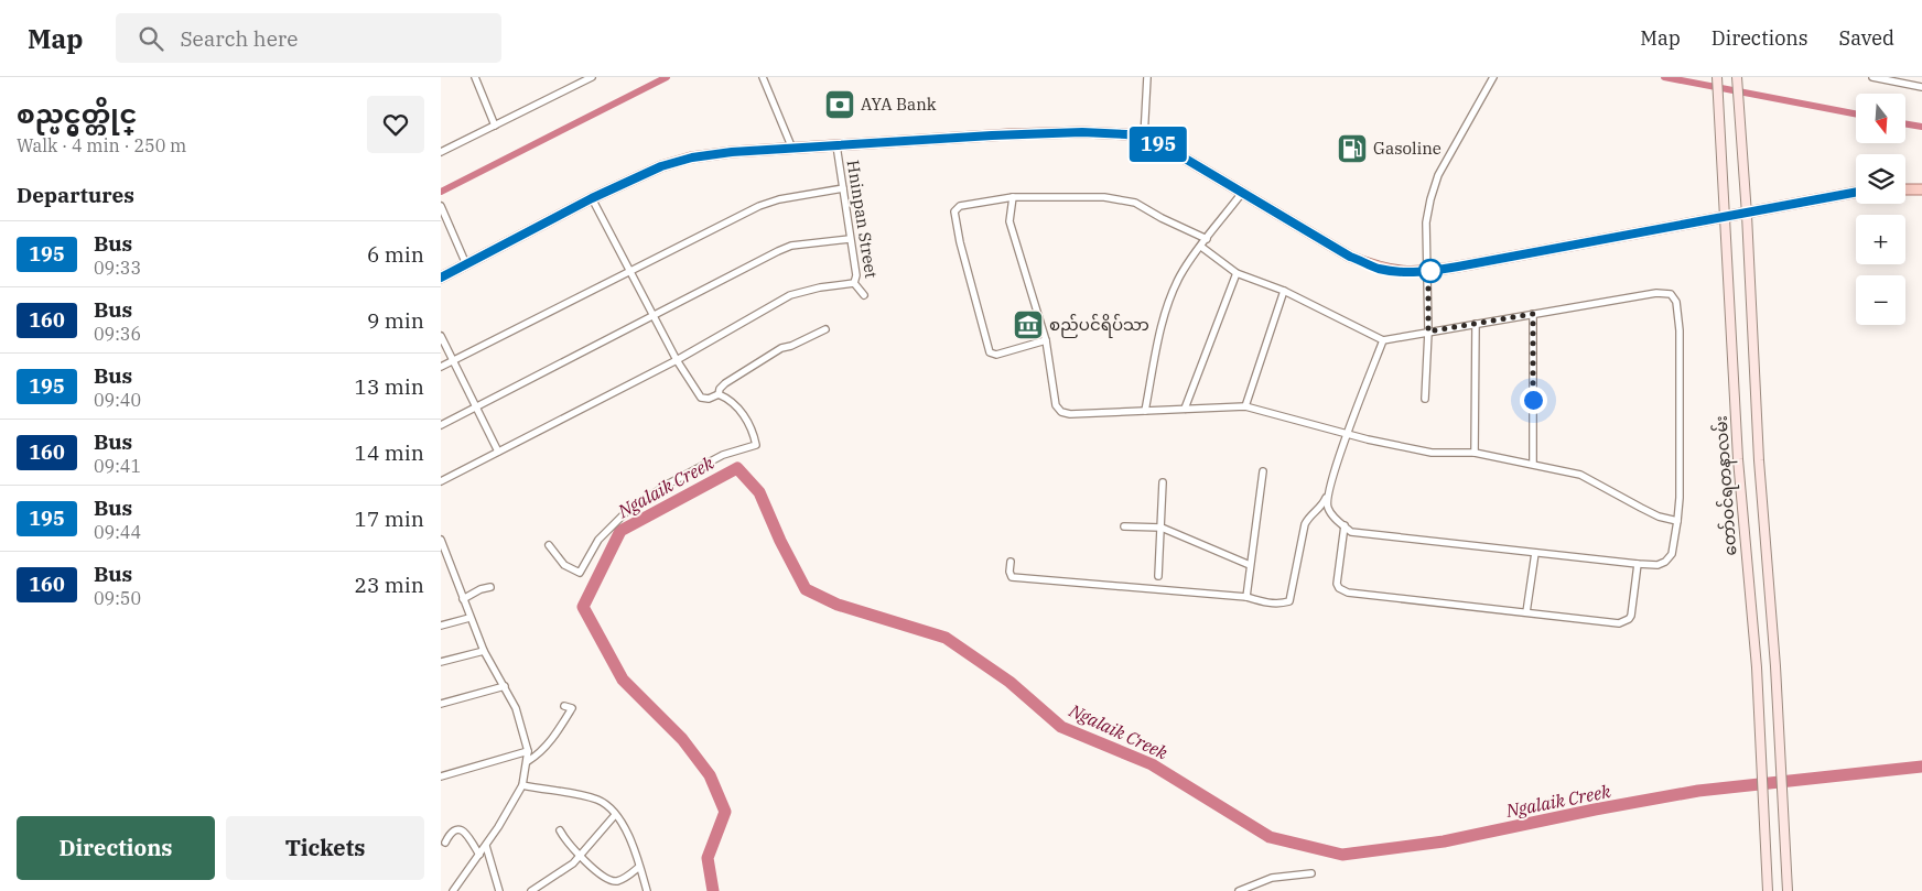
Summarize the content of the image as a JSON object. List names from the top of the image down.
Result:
{
  "streets": {
    "main road": ["တော်ဝင်ရတနာလမ်း"],
    "street": ["Hninpan Street"]
  },
  "water": ["Ngalaik Creek"],
  "places": {
    "bank": ["AYA Bank"],
    "fuel station": ["Gasoline"],
    "museum": ["စည်ပင်ရိပ်သာ"]
  },
  "lines": ["bus line 195"],
  "north": "bottom",
  "page": {
    "header": "Map",
    "search": "Search here",
    "nav": ["Map", "Directions", "Saved"],
    "heading": [
      ["စည္ပင္မွတ္တိုင္", "Walk · 4 min · 250 m"],
      "Departures"
    ],
    "on_map": "195",
    "map_buttons": ["+", "−"],
    "list": [
      {
        "mark": "195",
        "name": "Bus",
        "note": "09:33",
        "value": "6 min"
      },
      {
        "mark": "160",
        "name": "Bus",
        "note": "09:36",
        "value": "9 min"
      },
      {
        "mark": "195",
        "name": "Bus",
        "note": "09:40",
        "value": "13 min"
      },
      {
        "mark": "160",
        "name": "Bus",
        "note": "09:41",
        "value": "14 min"
      },
      {
        "mark": "195",
        "name": "Bus",
        "note": "09:44",
        "value": "17 min"
      },
      {
        "mark": "160",
        "name": "Bus",
        "note": "09:50",
        "value": "23 min"
      }
    ],
    "buttons": ["Directions", "Tickets"]
  }
}
